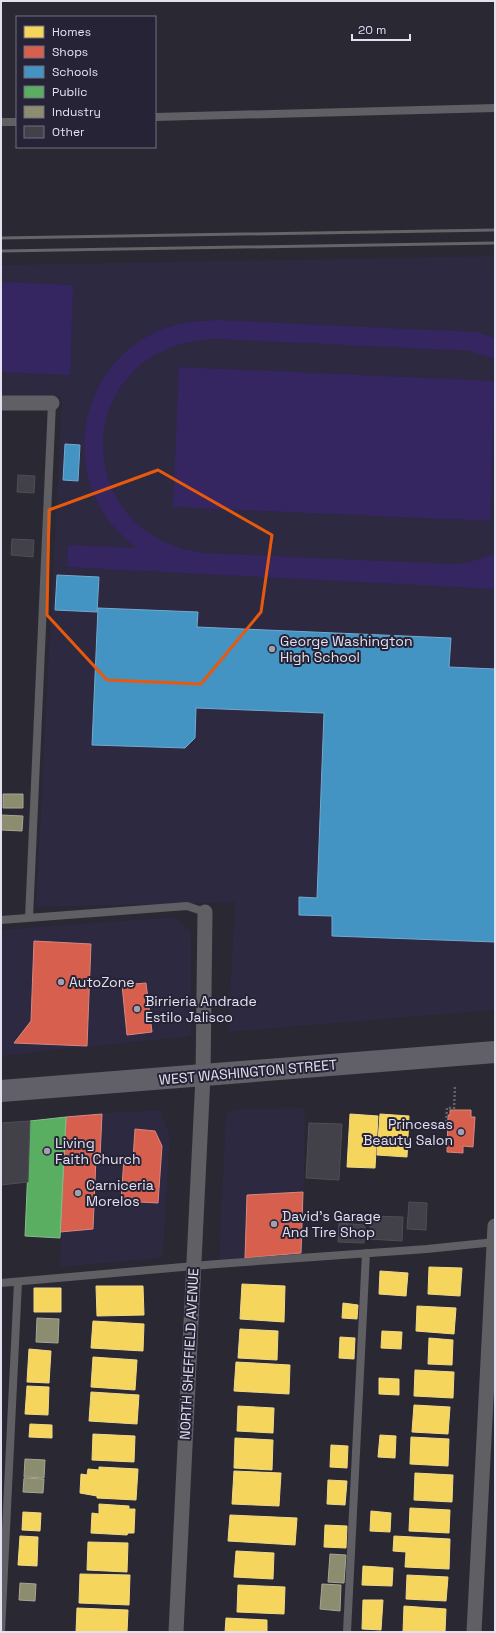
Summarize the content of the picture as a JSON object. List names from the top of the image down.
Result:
{
  "streets": {
    "main road": ["WEST WASHINGTON STREET"],
    "street": ["NORTH SHEFFIELD AVENUE"]
  },
  "crossings": [
    ["WEST WASHINGTON STREET", "NORTH SHEFFIELD AVENUE"]
  ],
  "places": [
    "George Washington High School",
    "AutoZone",
    "Birrieria Andrade Estilo Jalisco",
    "Princesas Beauty Salon",
    "Living Faith Church",
    "Carniceria Morelos",
    "David's Garage And Tire Shop"
  ],
  "legend": [
    "Homes",
    "Shops",
    "Schools",
    "Public",
    "Industry",
    "Other"
  ],
  "scale_bar": "20 m"
}
